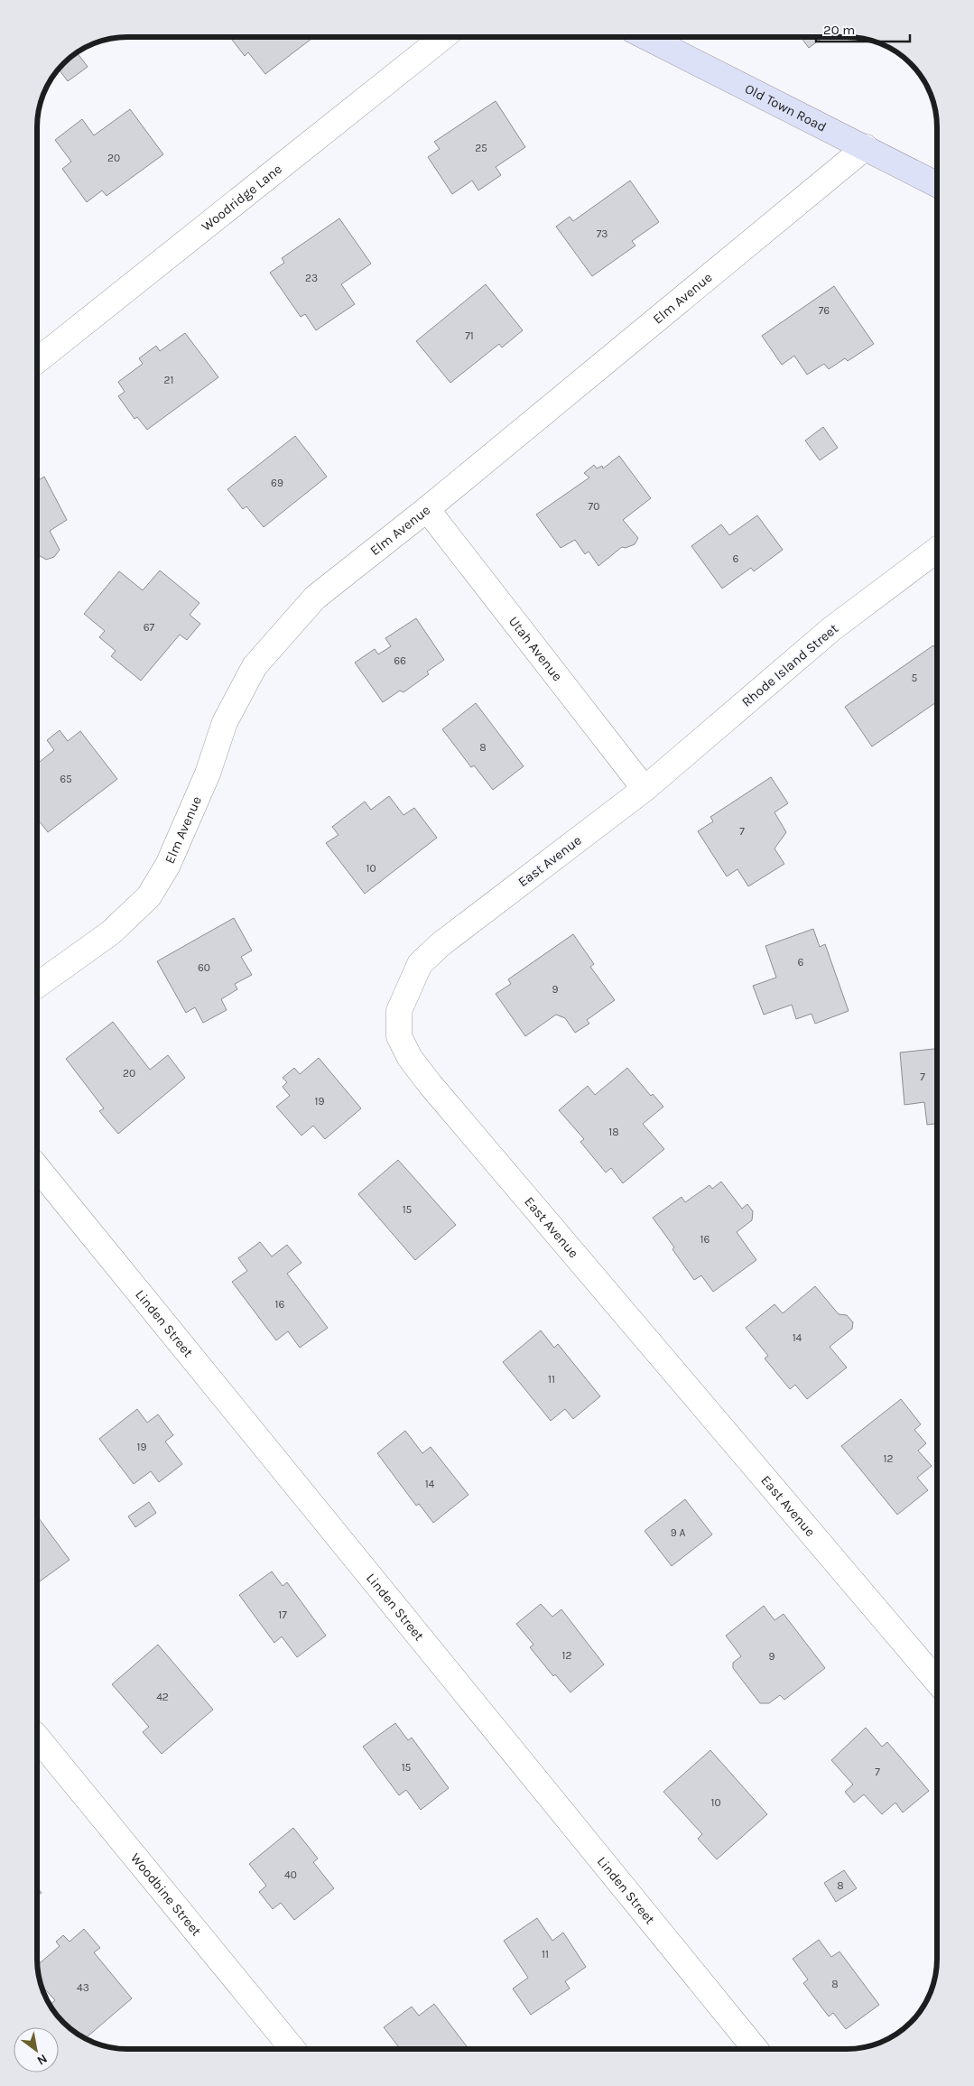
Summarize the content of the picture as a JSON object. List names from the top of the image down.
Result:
{
  "streets": {
    "main road": ["Old Town Road"],
    "street": [
      "Woodridge Lane",
      "Elm Avenue",
      "Utah Avenue",
      "Rhode Island Street",
      "East Avenue",
      "Linden Street",
      "Woodbine Street"
    ]
  },
  "crossings": [
    ["Old Town Road", "Elm Avenue"],
    ["Elm Avenue", "Utah Avenue"],
    ["Utah Avenue", "Rhode Island Street"],
    ["Utah Avenue", "East Avenue"],
    ["Rhode Island Street", "East Avenue"]
  ],
  "house_numbers": [
    "25",
    "20",
    "73",
    "23",
    "76",
    "71",
    "21",
    "69",
    "70",
    "6",
    "67",
    "66",
    "5",
    "8",
    "65",
    "7",
    "10",
    "6",
    "60",
    "9",
    "20",
    "7",
    "19",
    "18",
    "15",
    "16",
    "16",
    "14",
    "11",
    "19",
    "12",
    "14",
    "9 A",
    "17",
    "12",
    "9",
    "42",
    "15",
    "7",
    "10",
    "40",
    "8",
    "11",
    "8",
    "43"
  ],
  "scale_bar": "20 m",
  "north": "bottom right"
}
